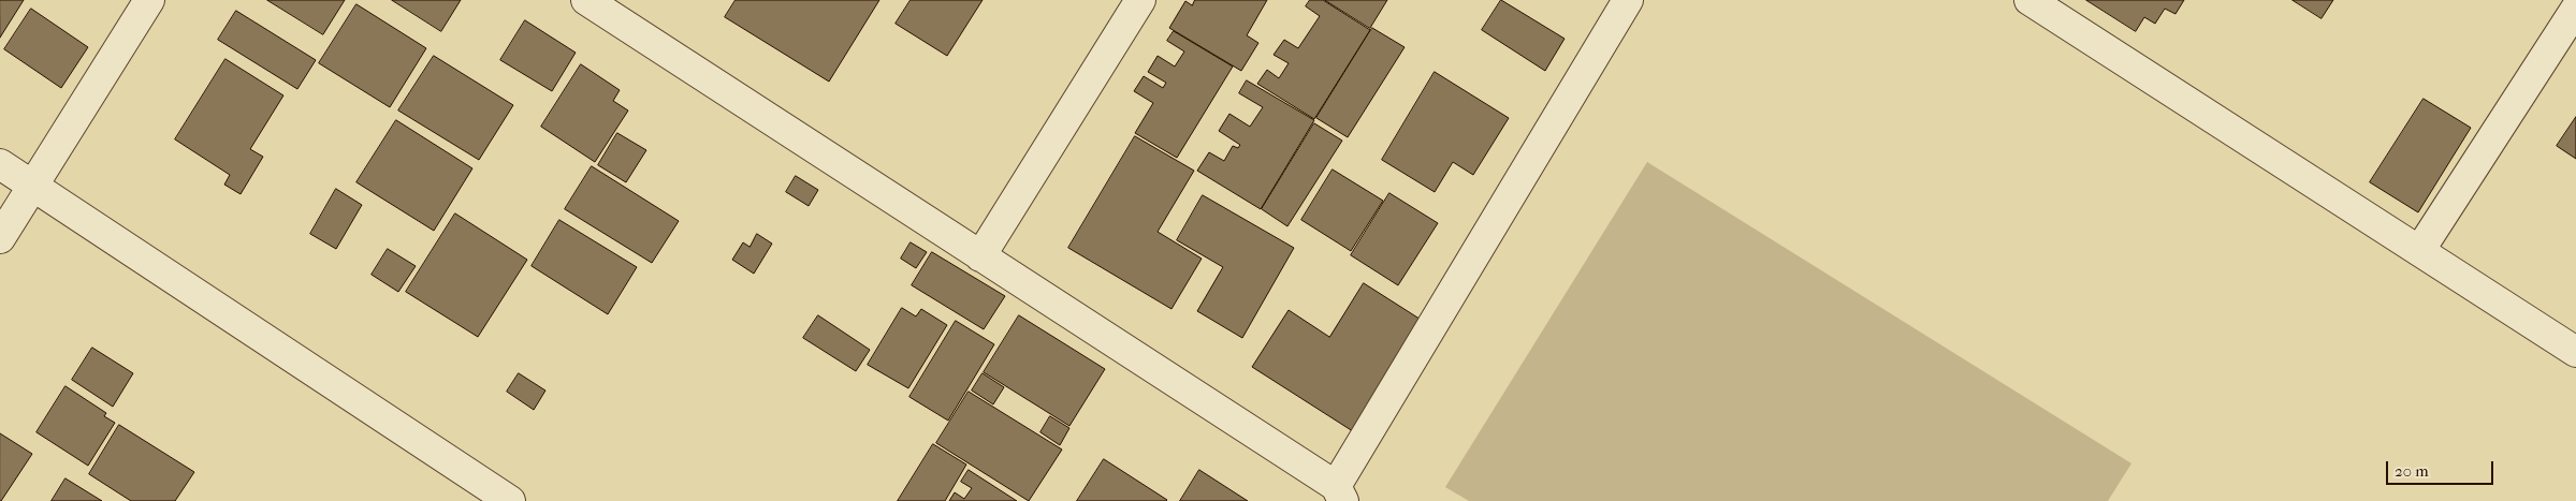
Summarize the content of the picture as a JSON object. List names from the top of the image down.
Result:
{
  "scale_bar": "20 m"
}
